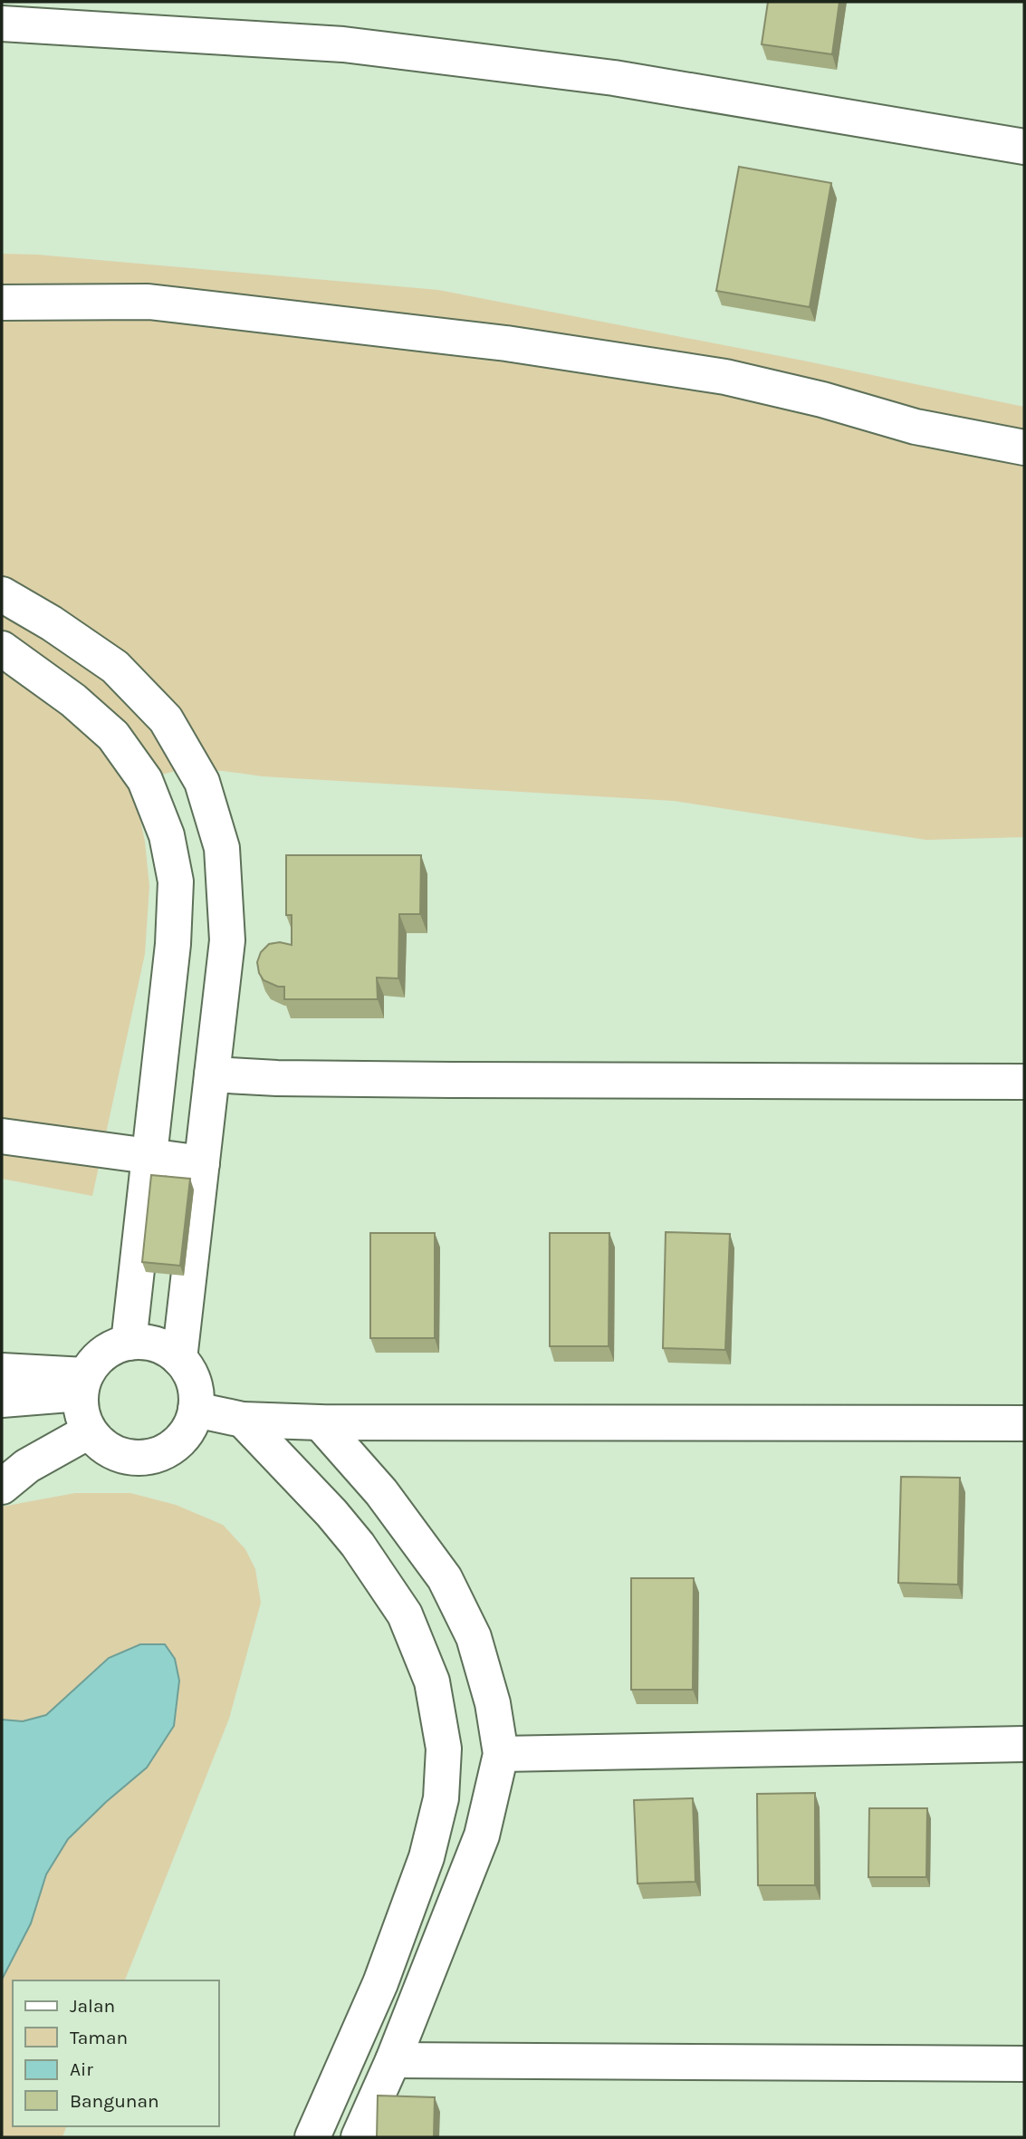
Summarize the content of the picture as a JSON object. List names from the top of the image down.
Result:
{
  "legend": [
    "Jalan",
    "Taman",
    "Air",
    "Bangunan"
  ]
}
